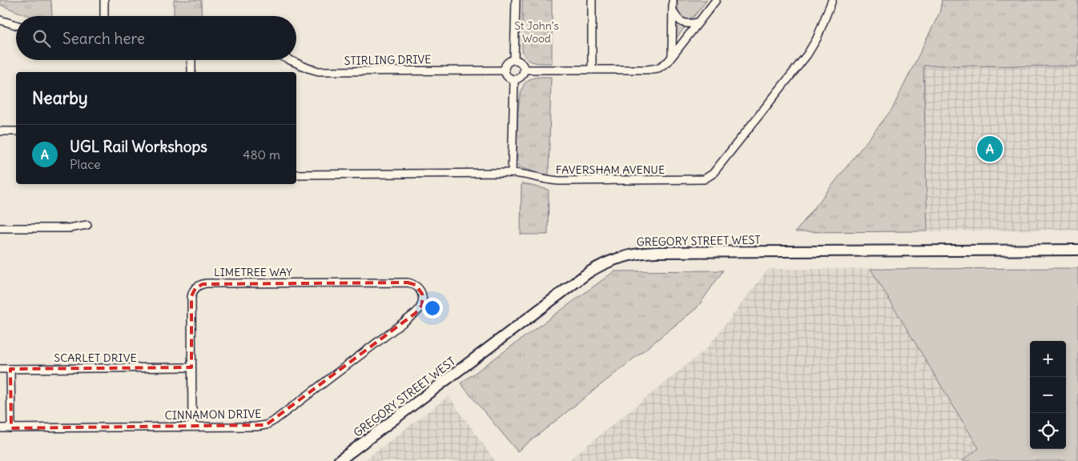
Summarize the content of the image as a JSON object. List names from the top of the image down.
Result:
{
  "streets": {
    "main road": ["GREGORY STREET WEST"],
    "street": [
      "STIRLING DRIVE",
      "FAVERSHAM AVENUE",
      "LIMETREE WAY",
      "SCARLET DRIVE",
      "CINNAMON DRIVE"
    ]
  },
  "crossings": [
    ["LIMETREE WAY", "SCARLET DRIVE"],
    ["LIMETREE WAY", "CINNAMON DRIVE"]
  ],
  "parks": ["St John's Wood"],
  "page": {
    "search": "Search here",
    "heading": "Nearby",
    "list": [
      {
        "mark": "A",
        "name": "UGL Rail Workshops",
        "note": "Place",
        "value": "480 m"
      }
    ],
    "pins": "A",
    "map_buttons": ["+", "−"]
  }
}
